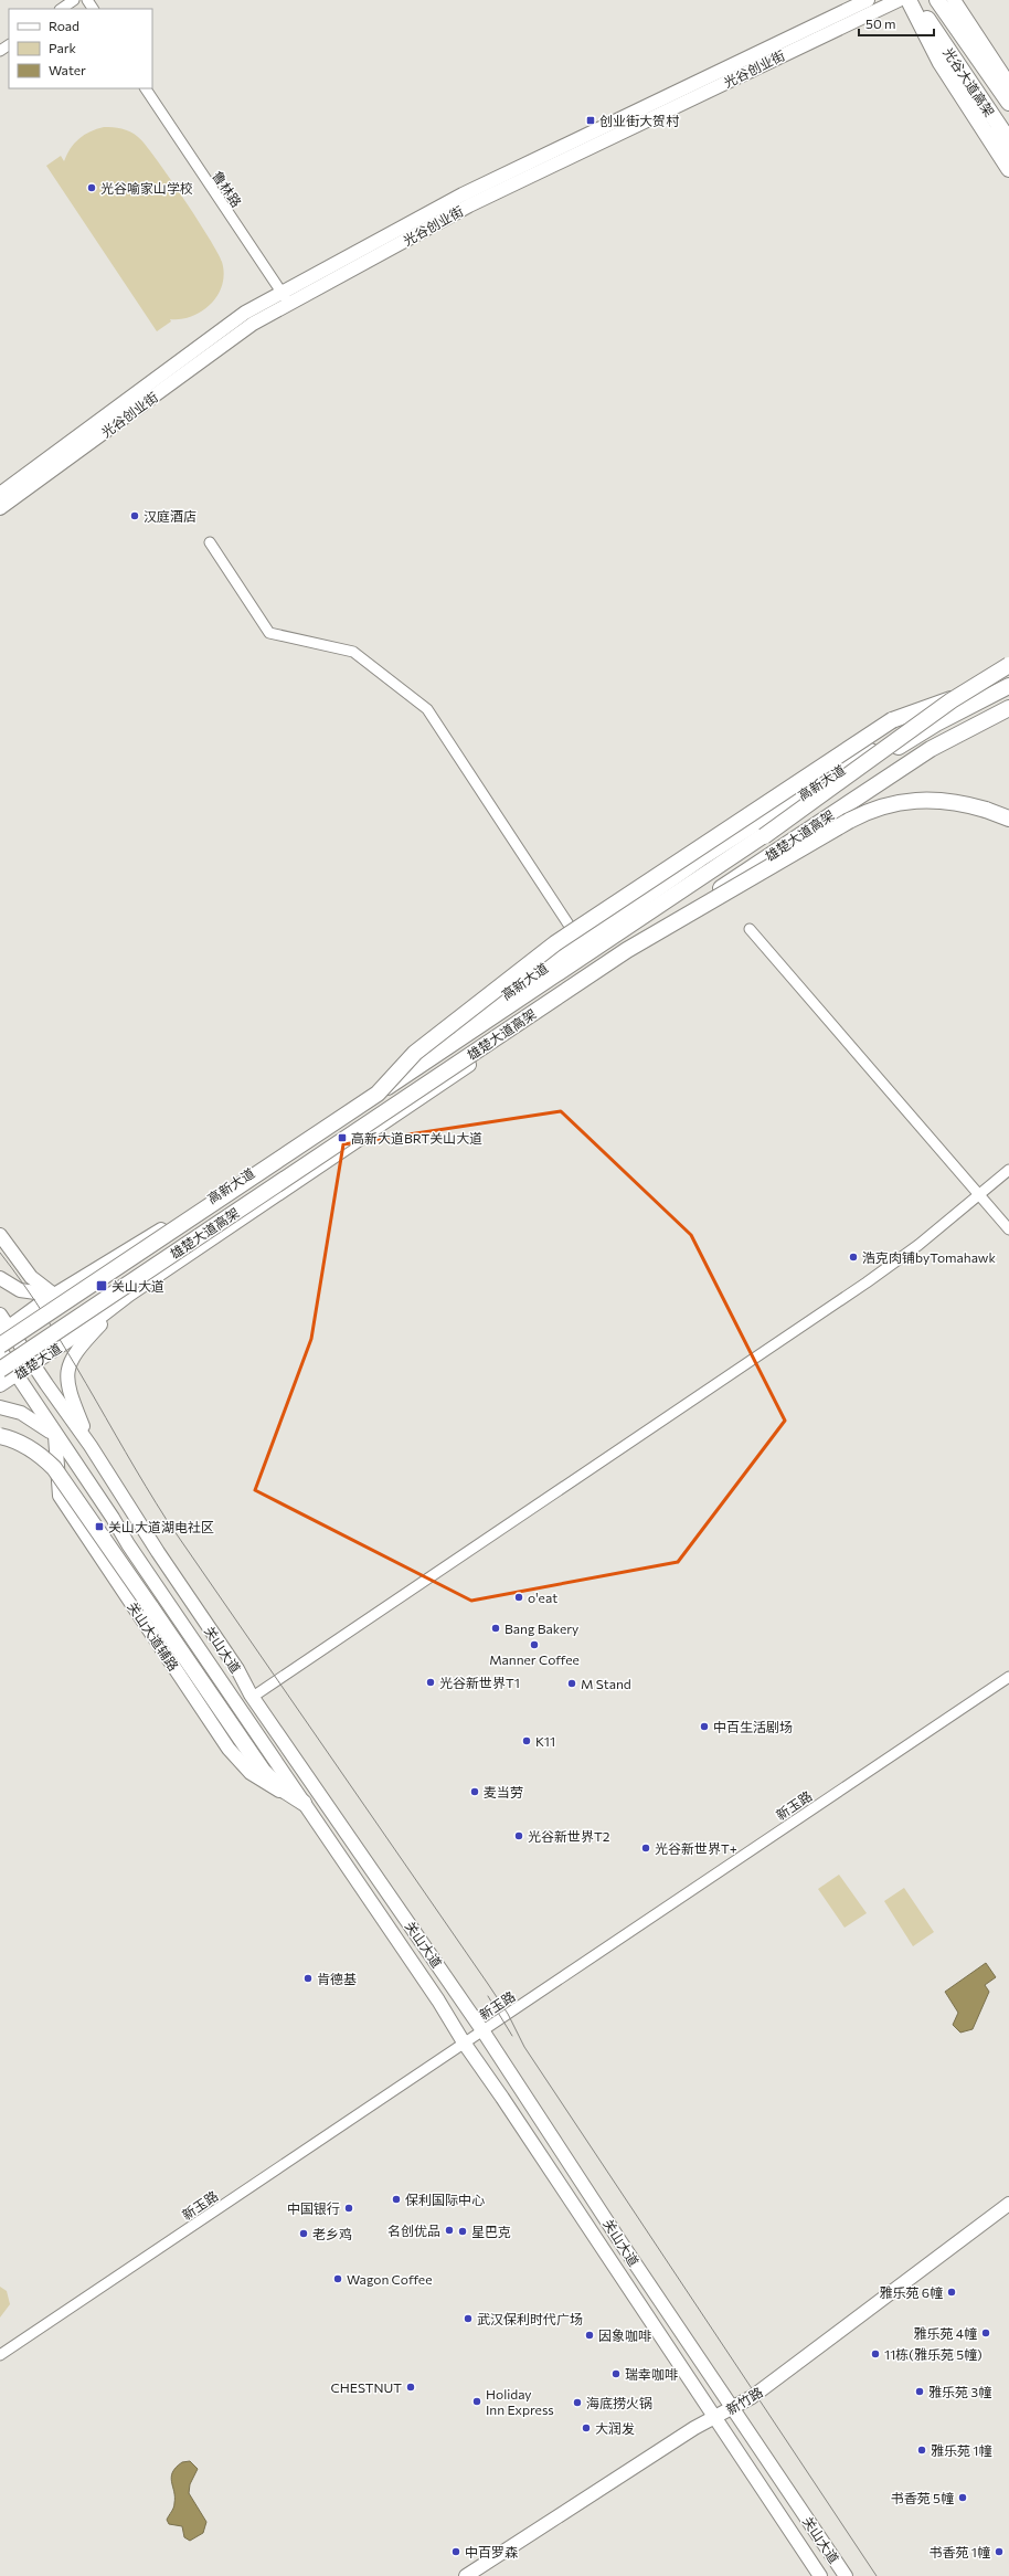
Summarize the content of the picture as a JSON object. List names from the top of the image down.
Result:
{
  "streets": {
    "highway": ["光谷大道高架", "雄楚大道高架"],
    "main road": [
      "光谷创业街",
      "高新大道",
      "雄楚大道",
      "关山大道辅路",
      "关山大道",
      "新竹路"
    ],
    "street": ["鲁林路", "新玉路"]
  },
  "crossings": [
    ["光谷创业街", "鲁林路"],
    ["雄楚大道", "关山大道"],
    ["关山大道辅路", "关山大道"],
    ["关山大道", "新玉路"],
    ["关山大道", "新竹路"]
  ],
  "places": {
    "transit": [
      "创业街大贺村",
      "高新大道BRT关山大道",
      "关山大道",
      "关山大道湖电社区"
    ],
    "other": [
      "光谷喻家山学校",
      "汉庭酒店",
      "浩克肉铺byTomahawk",
      "o'eat",
      "Bang Bakery",
      "Manner Coffee",
      "光谷新世界T1",
      "M Stand",
      "中百生活剧场",
      "K11",
      "麦当劳",
      "光谷新世界T2",
      "光谷新世界T+",
      "肯德基",
      "保利国际中心",
      "中国银行",
      "名创优品",
      "星巴克",
      "老乡鸡",
      "Wagon Coffee",
      "雅乐苑 6幢",
      "武汉保利时代广场",
      "雅乐苑 4幢",
      "因象咖啡",
      "11栋(雅乐苑 5幢)",
      "瑞幸咖啡",
      "CHESTNUT",
      "雅乐苑 3幢",
      "Holiday Inn Express",
      "海底捞火锅",
      "大润发",
      "雅乐苑 1幢",
      "书香苑 5幢",
      "中百罗森",
      "书香苑 1幢"
    ]
  },
  "legend": ["Road", "Park", "Water"],
  "scale_bar": "50 m"
}
